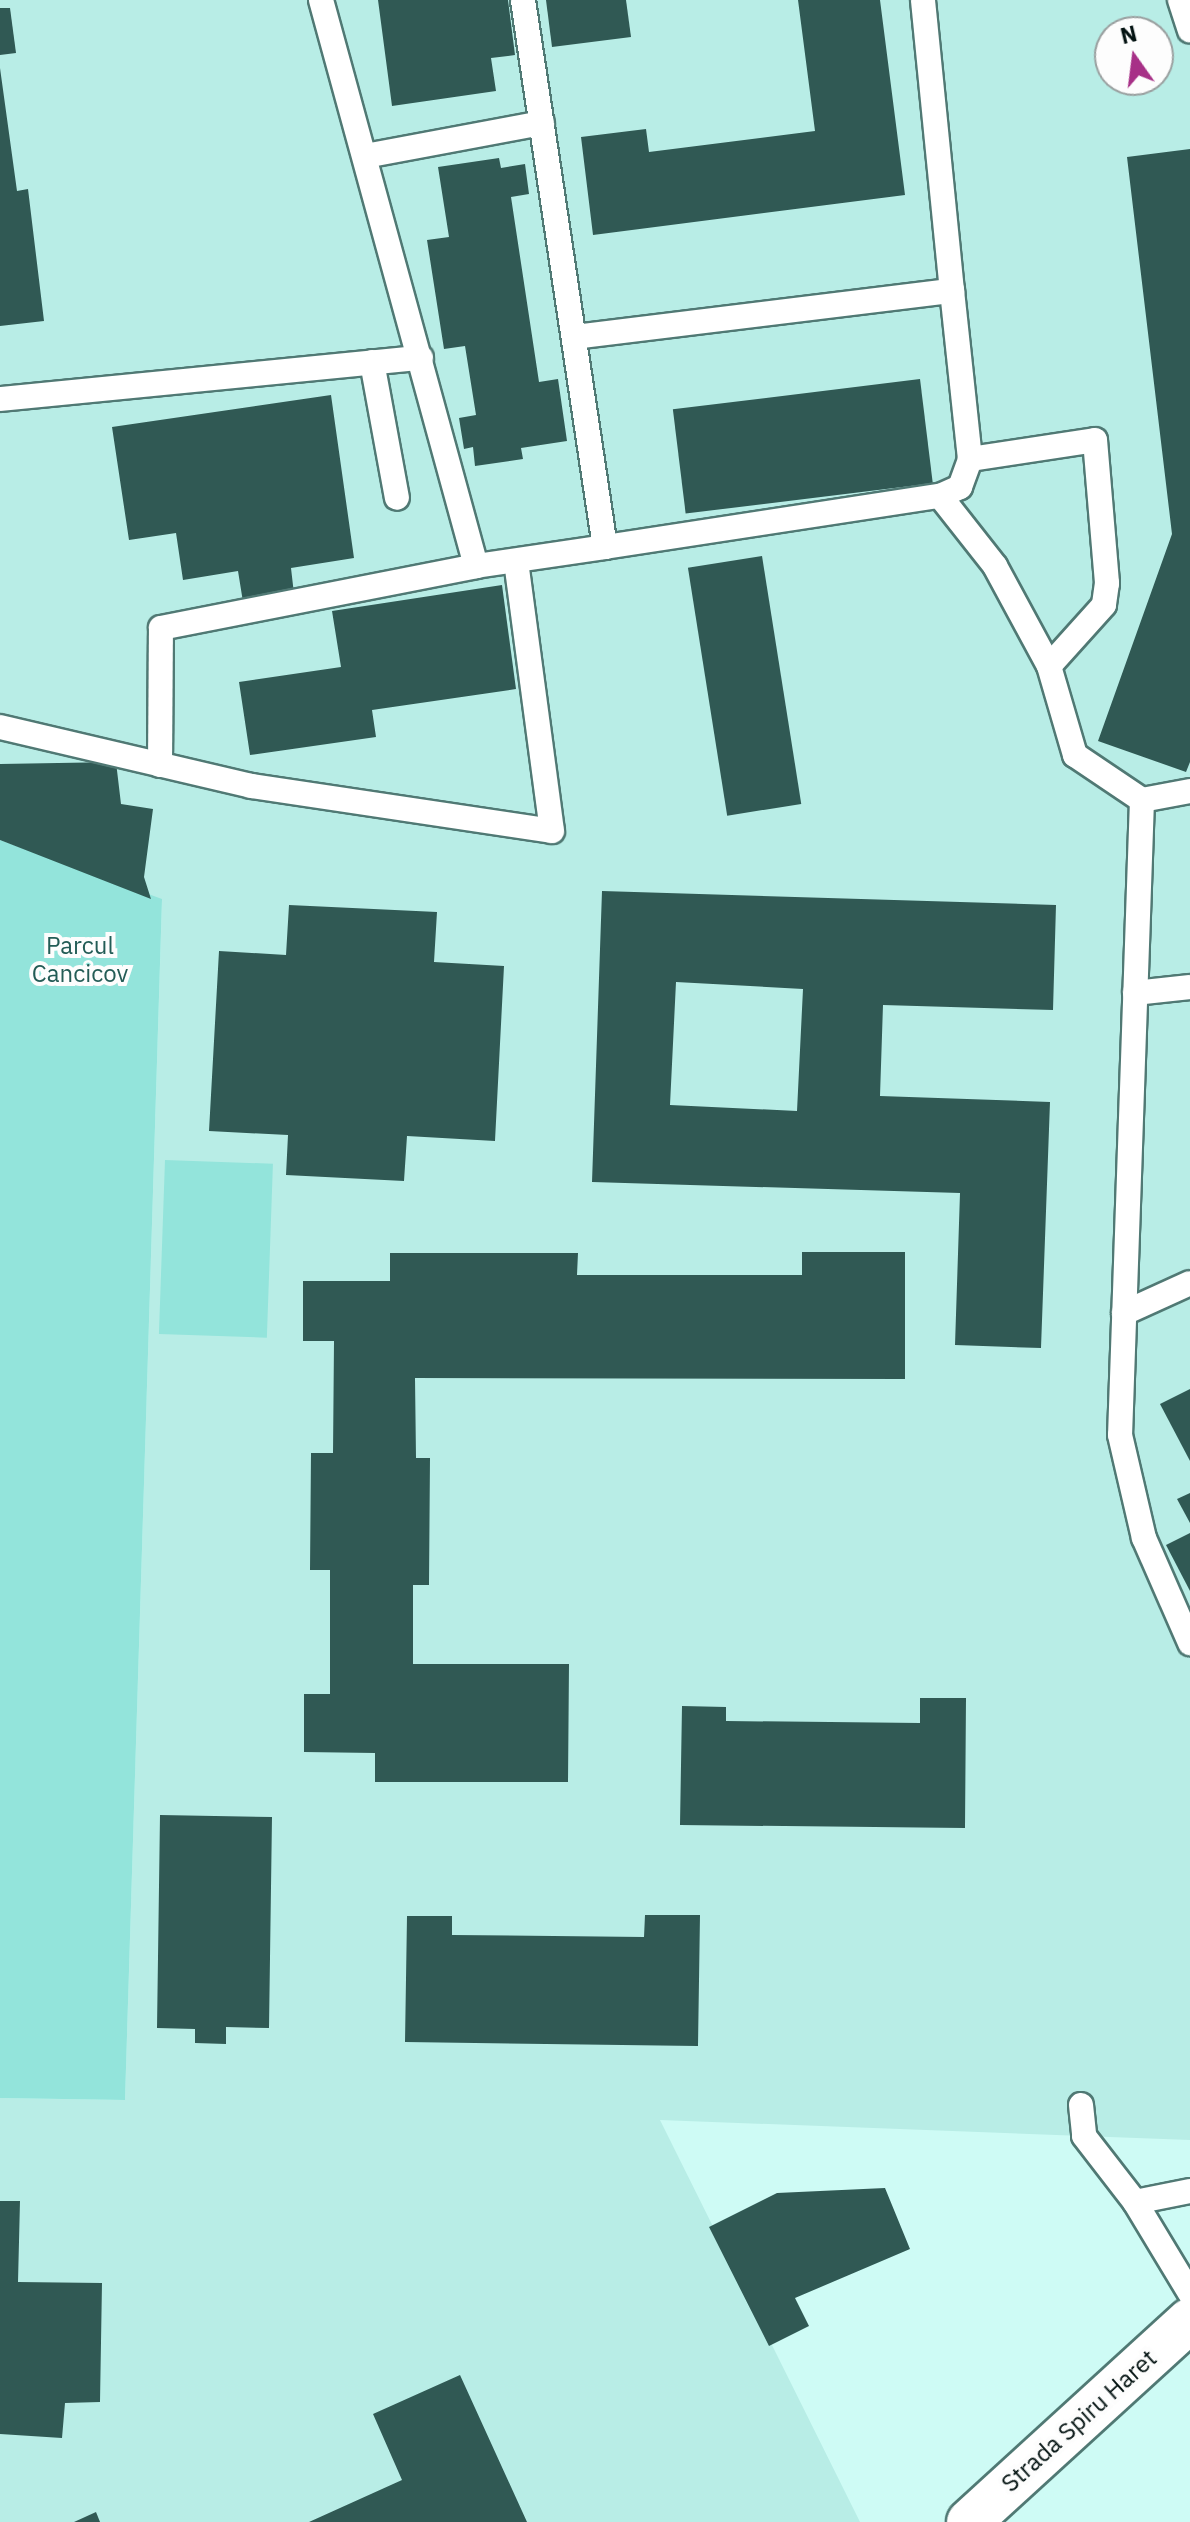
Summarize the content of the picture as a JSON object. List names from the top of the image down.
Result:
{
  "streets": {
    "street": ["Strada Spiru Haret"]
  },
  "parks": ["Parcul Cancicov"],
  "north": "top"
}
